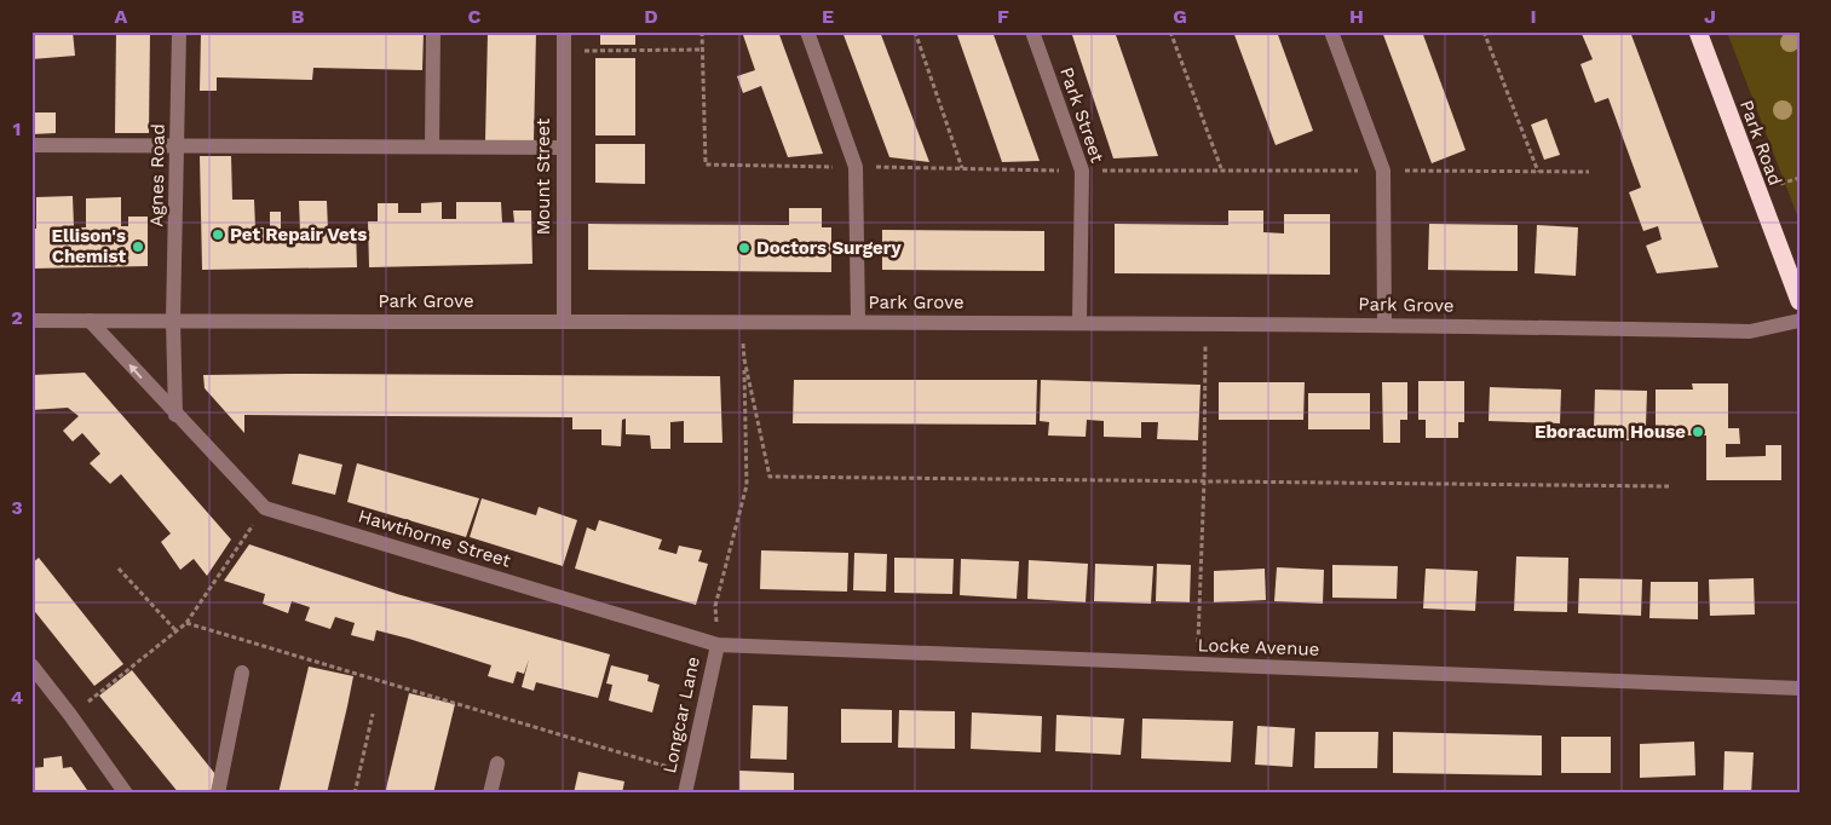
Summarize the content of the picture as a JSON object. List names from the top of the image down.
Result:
{
  "streets": {
    "highway": ["Park Road"],
    "street": [
      "Park Street",
      "Agnes Road",
      "Mount Street",
      "Park Grove",
      "Hawthorne Street",
      "Locke Avenue",
      "Longcar Lane"
    ]
  },
  "crossings": [
    ["Park Street", "Park Grove"],
    ["Agnes Road", "Park Grove"],
    ["Mount Street", "Park Grove"],
    ["Park Grove", "Hawthorne Street"],
    ["Hawthorne Street", "Locke Avenue"],
    ["Hawthorne Street", "Longcar Lane"],
    ["Locke Avenue", "Longcar Lane"]
  ],
  "places": [
    "Pet Repair Vets",
    "Ellison's Chemist",
    "Doctors Surgery",
    "Eboracum House"
  ],
  "grid": {
    "columns": [
      "A",
      "B",
      "C",
      "D",
      "E",
      "F",
      "G",
      "H",
      "I",
      "J"
    ],
    "rows": [
      "1",
      "2",
      "3",
      "4"
    ]
  }
}
